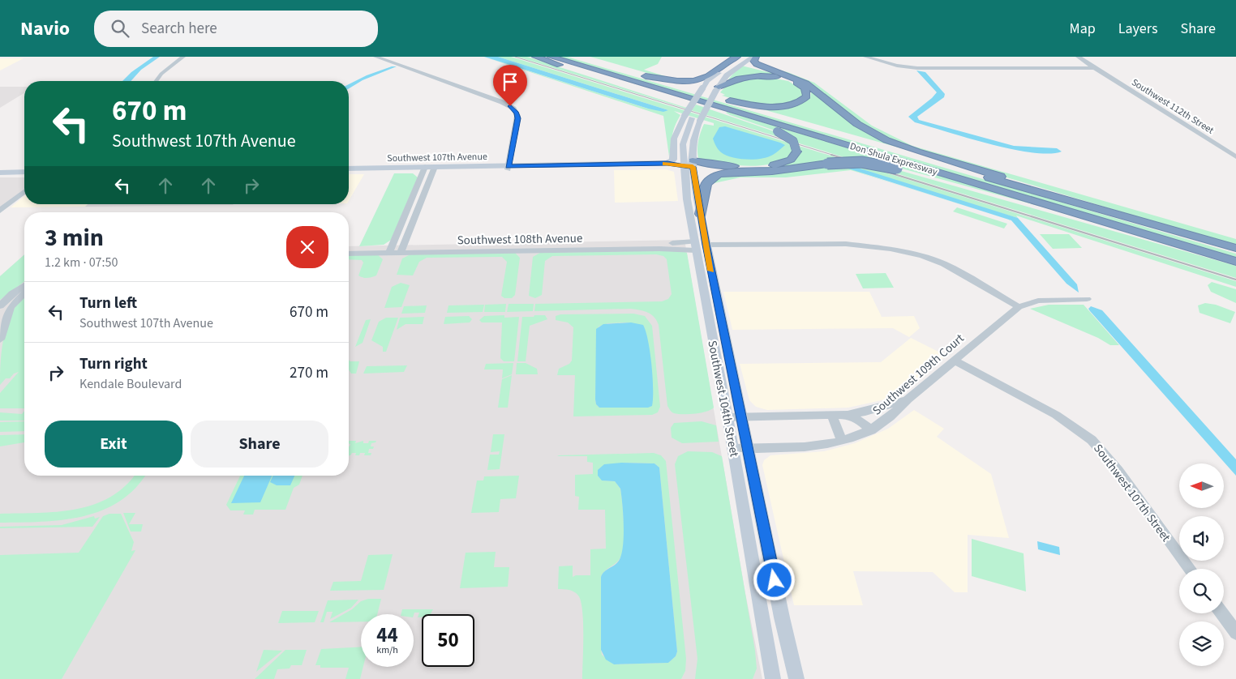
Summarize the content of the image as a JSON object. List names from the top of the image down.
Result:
{
  "streets": {
    "highway": ["Don Shula Expressway"],
    "main road": ["Southwest 107th Avenue", "Southwest 104th Street"],
    "street": [
      "Southwest 112th Street",
      "Southwest 108th Avenue",
      "Southwest 109th Court",
      "Southwest 107th Street"
    ]
  },
  "crossings": [
    ["Southwest 107th Avenue", "Southwest 104th Street"],
    ["Don Shula Expressway", "Southwest 104th Street"],
    ["Southwest 108th Avenue", "Southwest 104th Street"],
    ["Southwest 109th Court", "Southwest 104th Street"],
    ["Southwest 109th Court", "Southwest 107th Street"]
  ],
  "north": "left",
  "page": {
    "header": "Navio",
    "search": "Search here",
    "nav": ["Map", "Layers", "Share"],
    "turn": ["670 m", "Southwest 107th Avenue"],
    "heading": ["3 min", "1.2 km · 07:50"],
    "list": [
      {
        "name": "Turn left",
        "note": "Southwest 107th Avenue",
        "value": "670 m"
      },
      {
        "name": "Turn right",
        "note": "Kendale Boulevard",
        "value": "270 m"
      }
    ],
    "buttons": ["Exit", "Share"],
    "speed": "44 km/h",
    "limit": "50"
  }
}
